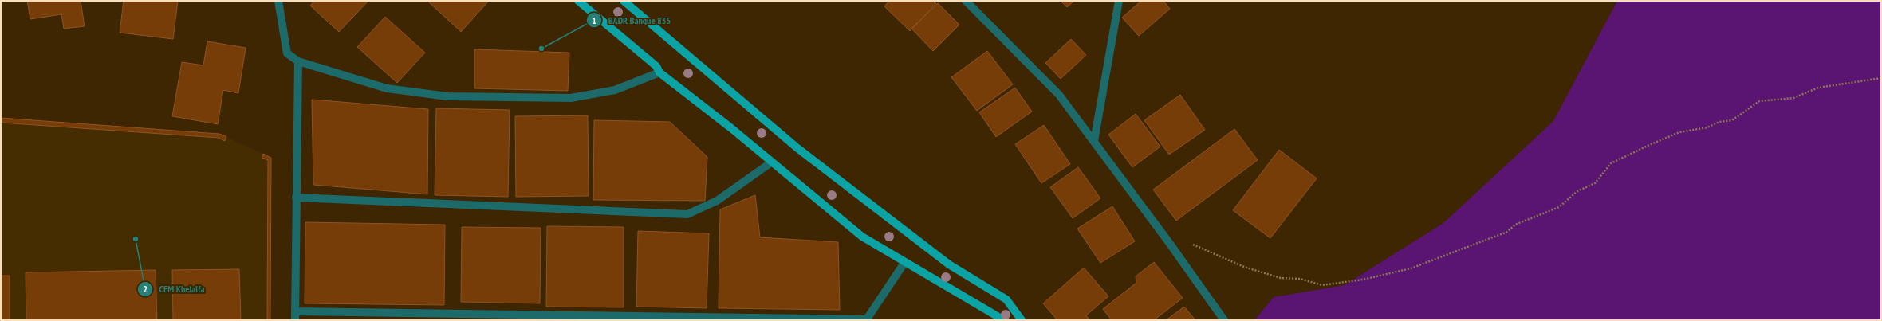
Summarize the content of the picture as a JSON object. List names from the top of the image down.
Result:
{
  "places": ["BADR Banque 835", "CEM Khelalfa"]
}
